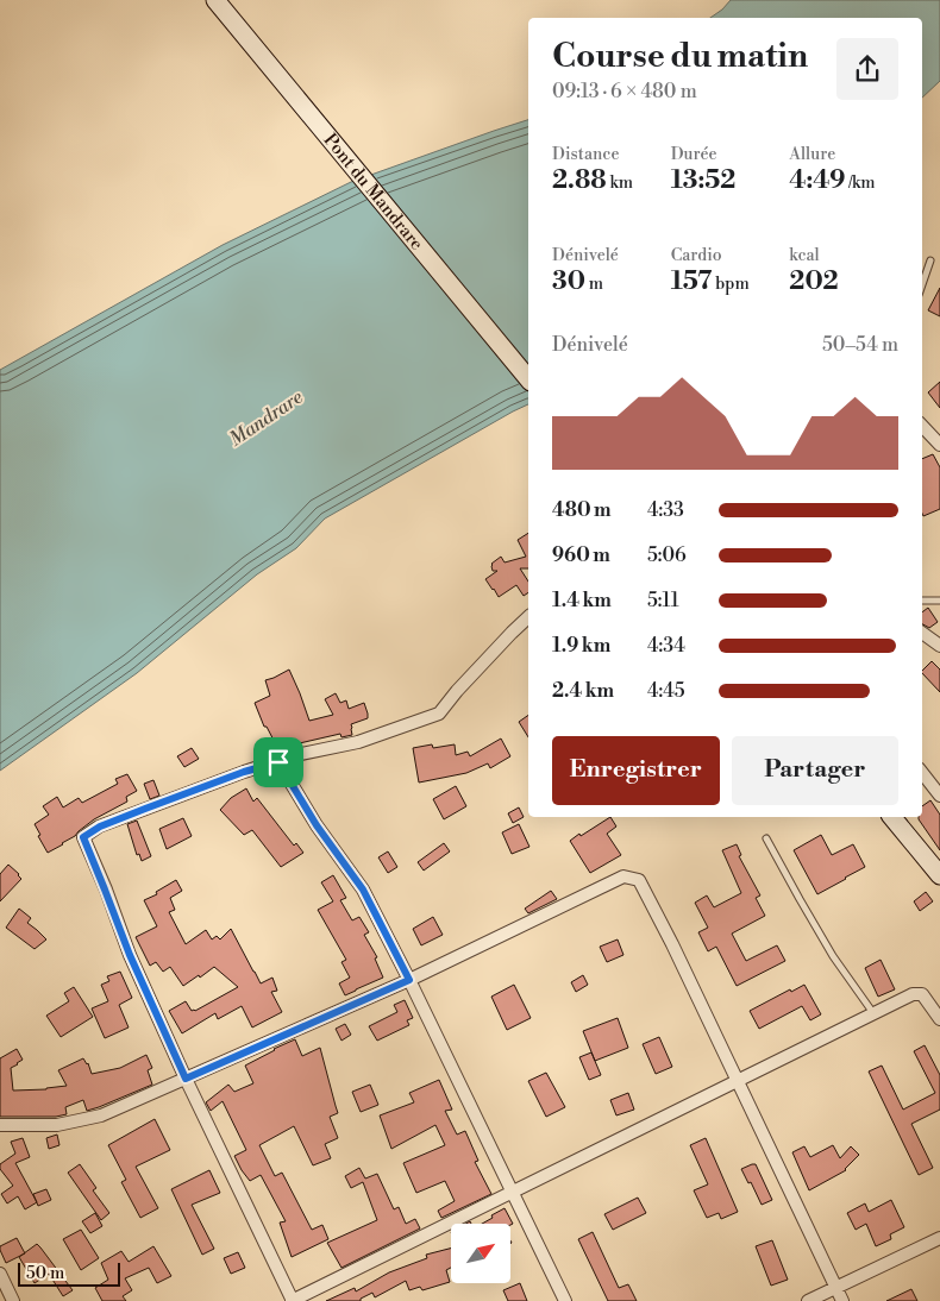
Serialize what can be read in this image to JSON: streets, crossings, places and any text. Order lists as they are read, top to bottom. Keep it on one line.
{"streets":{"main road":["Pont du Mandrare"]},"water":["Mandrare"],"scale_bar":"50 m","north":"top right","page":{"heading":["Course du matin","09:13 · 6 × 480 m"],"stats":[["Distance","2.88 km"],["Durée","13:52"],["Allure","4:49 /km"],["Dénivelé","30 m"],["Cardio","157 bpm"],["kcal","202"]],"chart":["Dénivelé","50–54 m"],"list":[{"name":"480 m","note":"4:33"},{"name":"960 m","note":"5:06"},{"name":"1.4 km","note":"5:11"},{"name":"1.9 km","note":"4:34"},{"name":"2.4 km","note":"4:45"}],"buttons":["Enregistrer","Partager"],"scale":"50 m"}}
